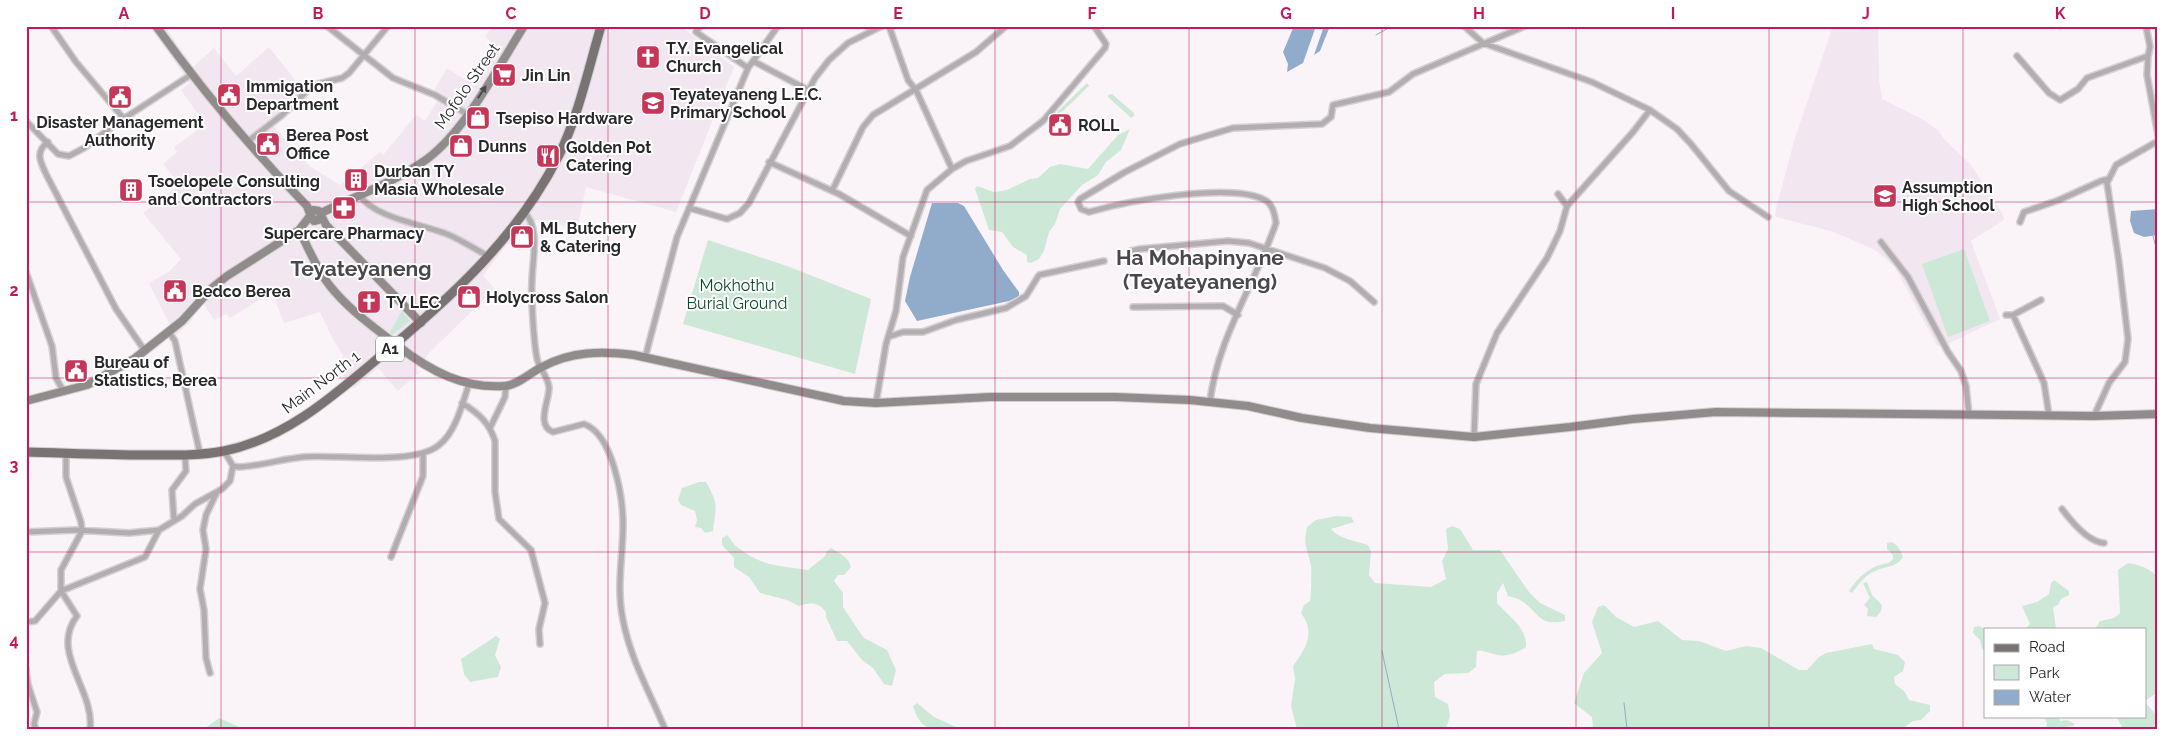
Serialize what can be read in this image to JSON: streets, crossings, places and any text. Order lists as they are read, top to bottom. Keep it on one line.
{"streets":{"main road":["Mofolo Street","A1","Main North 1"]},"districts":["Ha Mohapinyane (Teyateyaneng)","Teyateyaneng"],"parks":["Mokhothu Burial Ground"],"places":{"church":["T.Y. Evangelical Church","TY LEC"],"supermarket":["Jin Lin"],"public building":["Immigation Department","Disaster Management Authority","ROLL","Berea Post Office","Bedco Berea","Bureau of Statistics, Berea"],"school or university":["Teyateyaneng L.E.C. Primary School","Assumption High School"],"shop":["Tsepiso Hardware","Dunns","ML Butchery & Catering","Holycross Salon"],"restaurant":["Golden Pot Catering"],"building":["Durban TY Masia Wholesale","Tsoelopele Consulting and Contractors"],"pharmacy":["Supercare Pharmacy"]},"legend":["Road","Park","Water"],"grid":{"columns":["A","B","C","D","E","F","G","H","I","J","K"],"rows":["1","2","3","4"]}}
